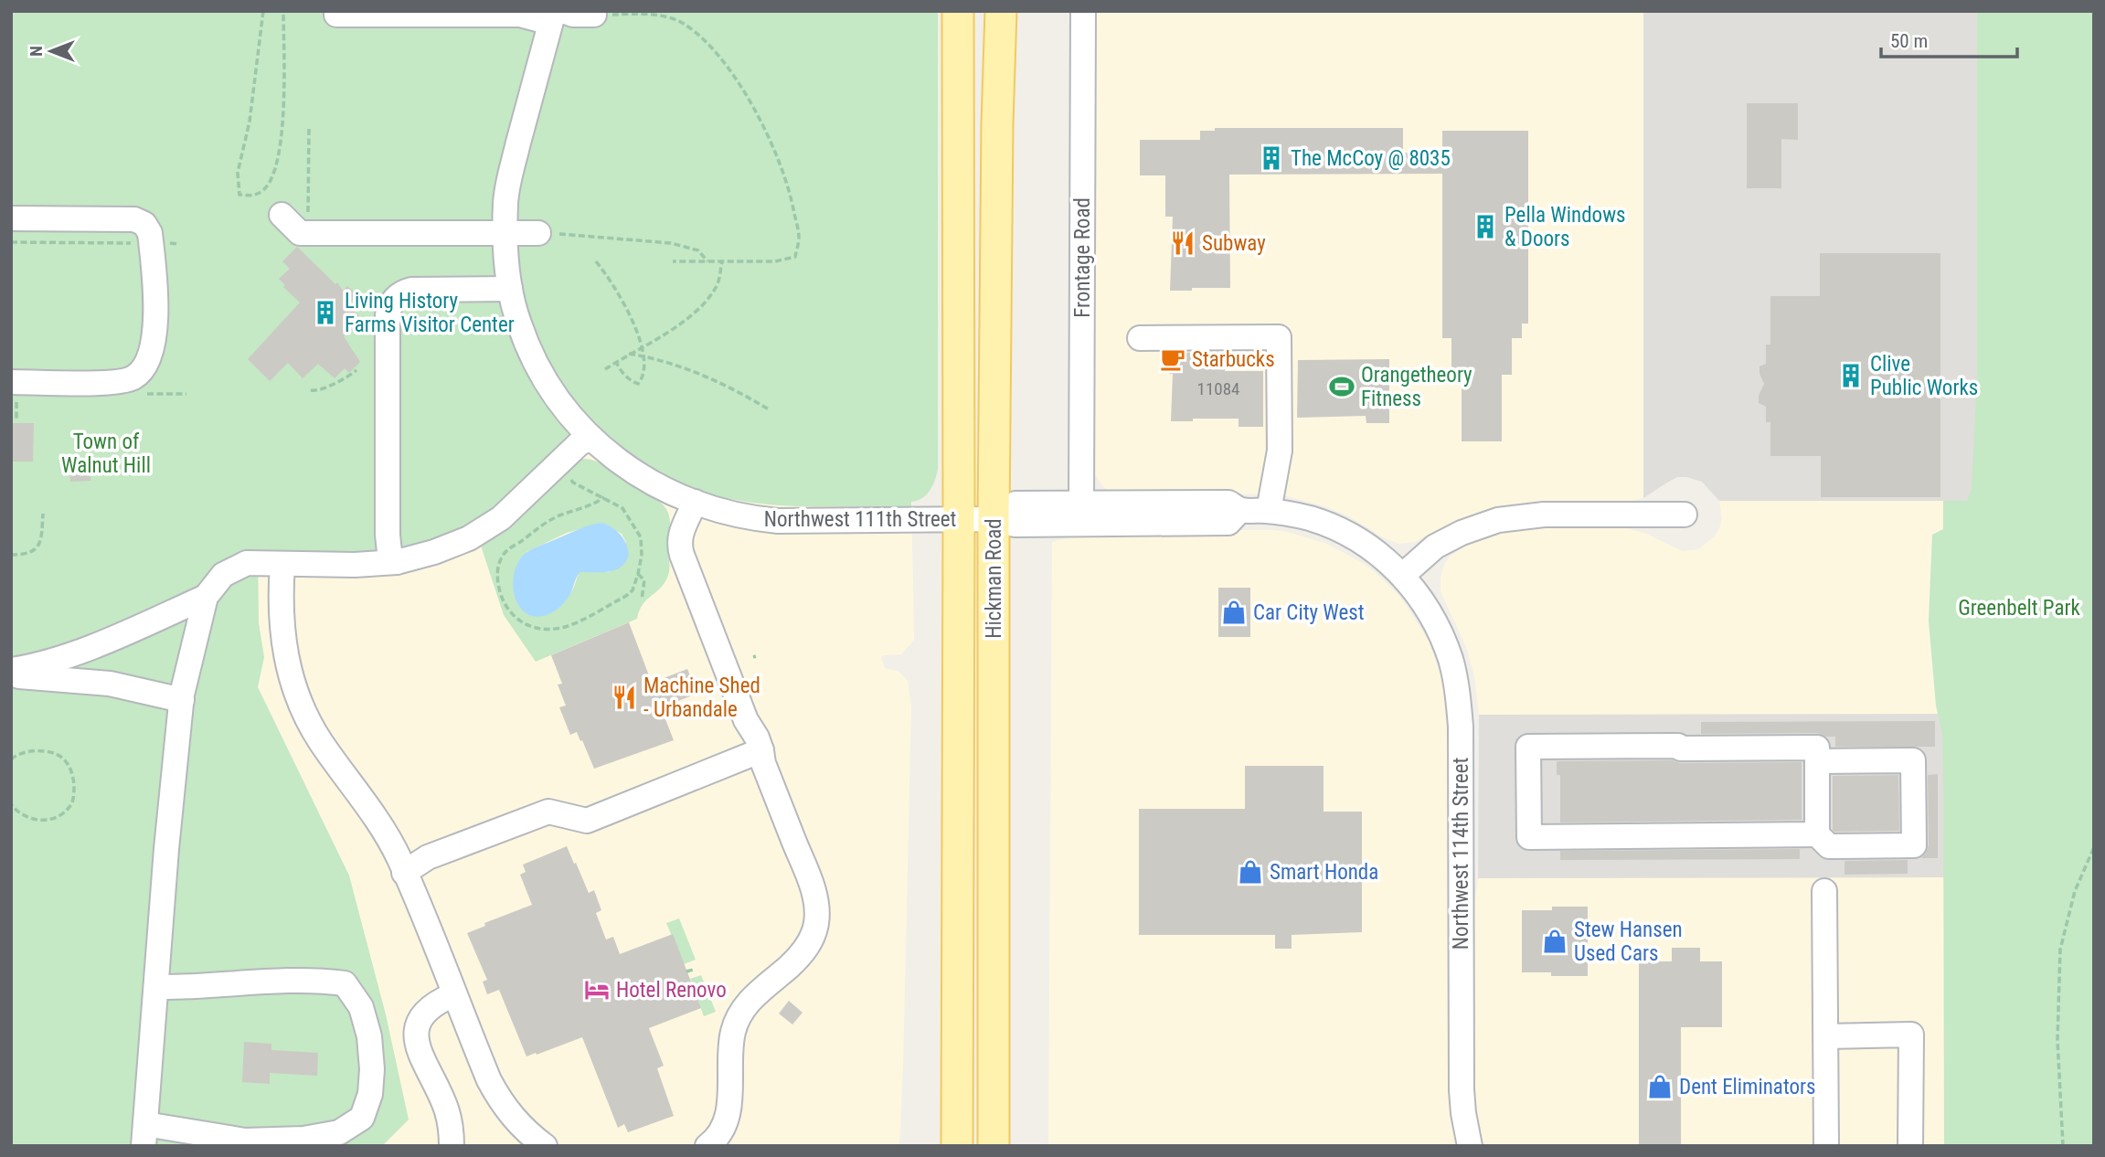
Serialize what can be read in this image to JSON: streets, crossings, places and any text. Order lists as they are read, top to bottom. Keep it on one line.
{"streets":{"main road":["Hickman Road"],"street":["Frontage Road","Northwest 111th Street","Northwest 114th Street"]},"crossings":[["Frontage Road","Northwest 111th Street"],["Northwest 111th Street","Hickman Road"],["Northwest 111th Street","Northwest 114th Street"]],"parks":["Town of Walnut Hill","Greenbelt Park"],"places":{"building":["The McCoy @ 8035","Pella Windows & Doors","Living History Farms Visitor Center","Clive Public Works"],"restaurant":["Subway","Machine Shed - Urbandale"],"cafe":["Starbucks"],"sports":["Orangetheory Fitness"],"shop":["Car City West","Smart Honda","Stew Hansen Used Cars","Dent Eliminators"],"hotel":["Hotel Renovo"]},"house_numbers":["11084"],"scale_bar":"50 m","north":"left"}
